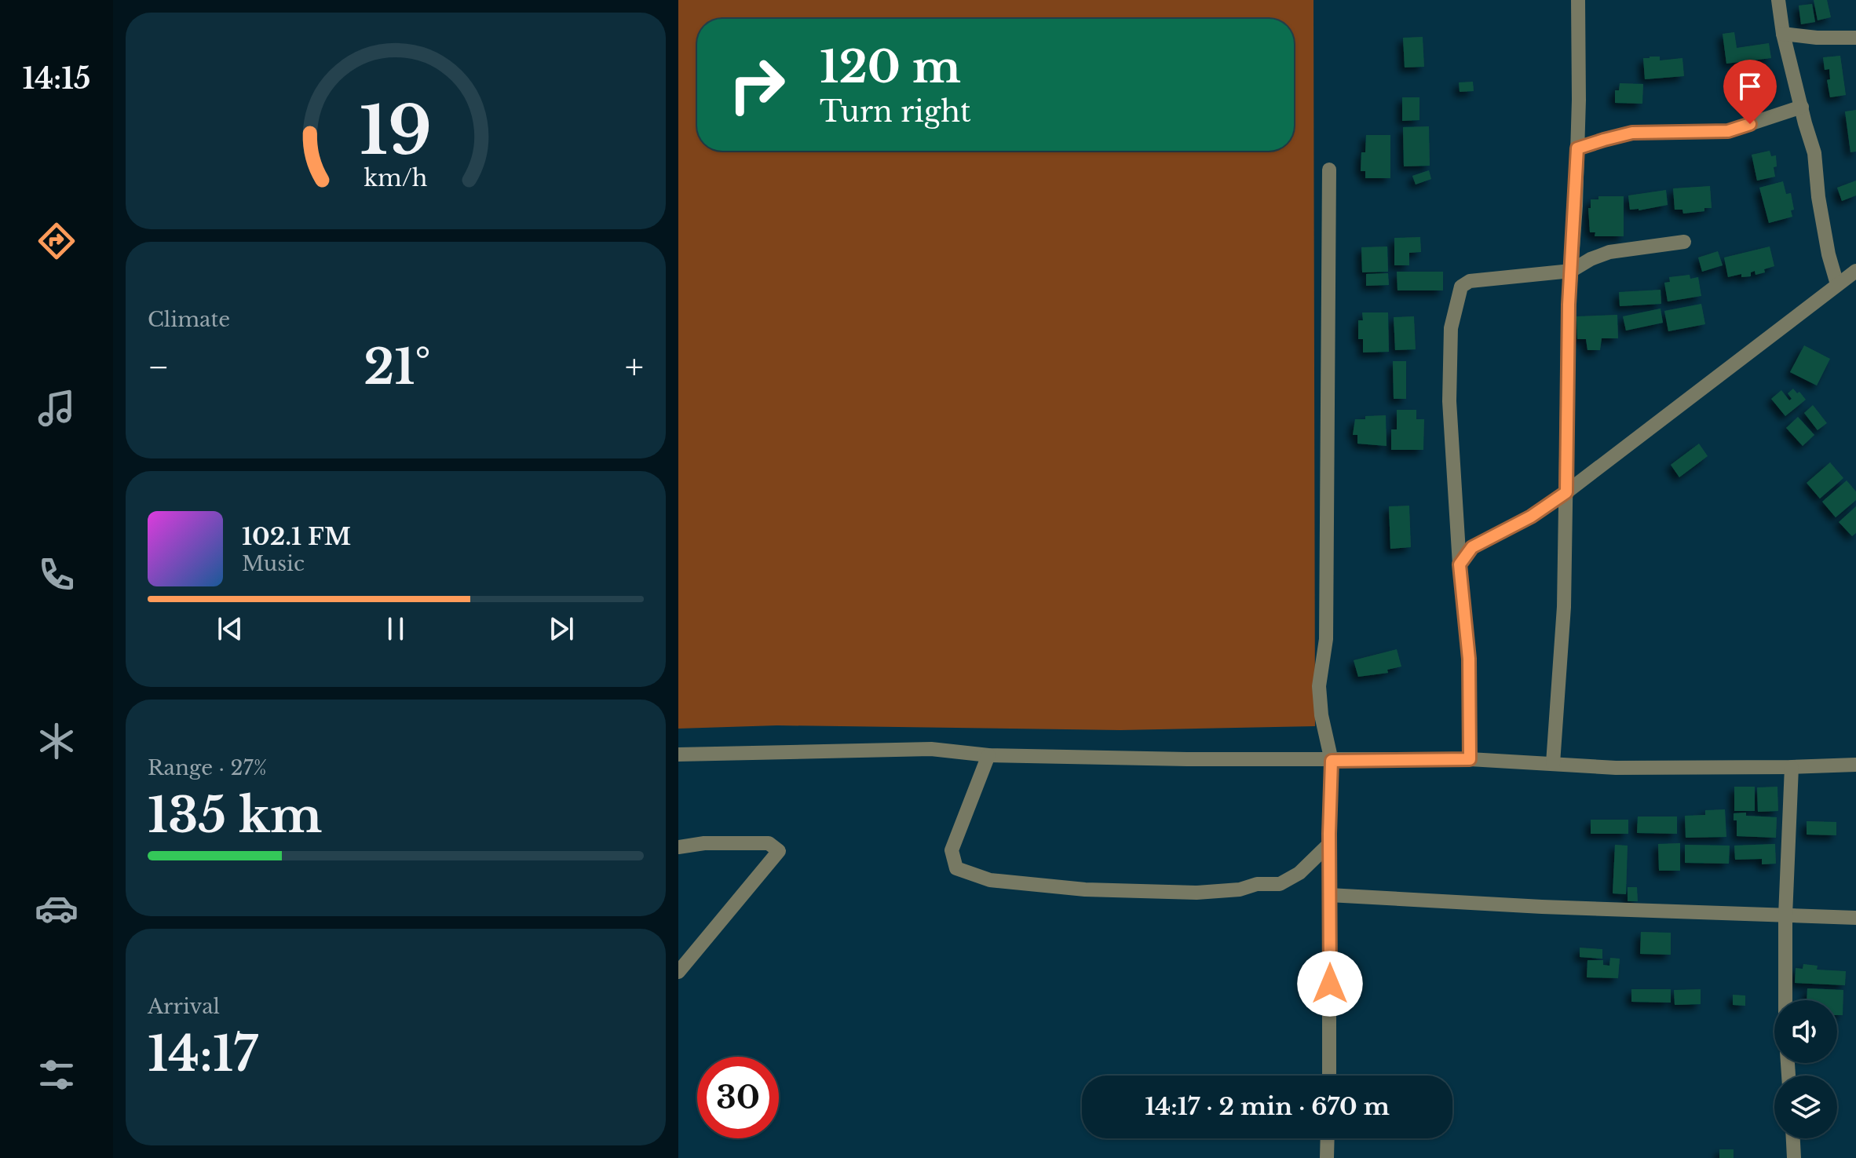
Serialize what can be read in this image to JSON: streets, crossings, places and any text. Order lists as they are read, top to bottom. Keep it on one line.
{"page":{"tabs":"14:15","turn":["120 m","Turn right"],"tile":["Climate",["Range · 27%","135 km"],["Arrival","14:17"]],"heat":["−","21°","+"],"song":["102.1 FM","Music"],"limit":"30","trip":"14:17 · 2 min · 670 m","gauge":["19","km/h"]}}
